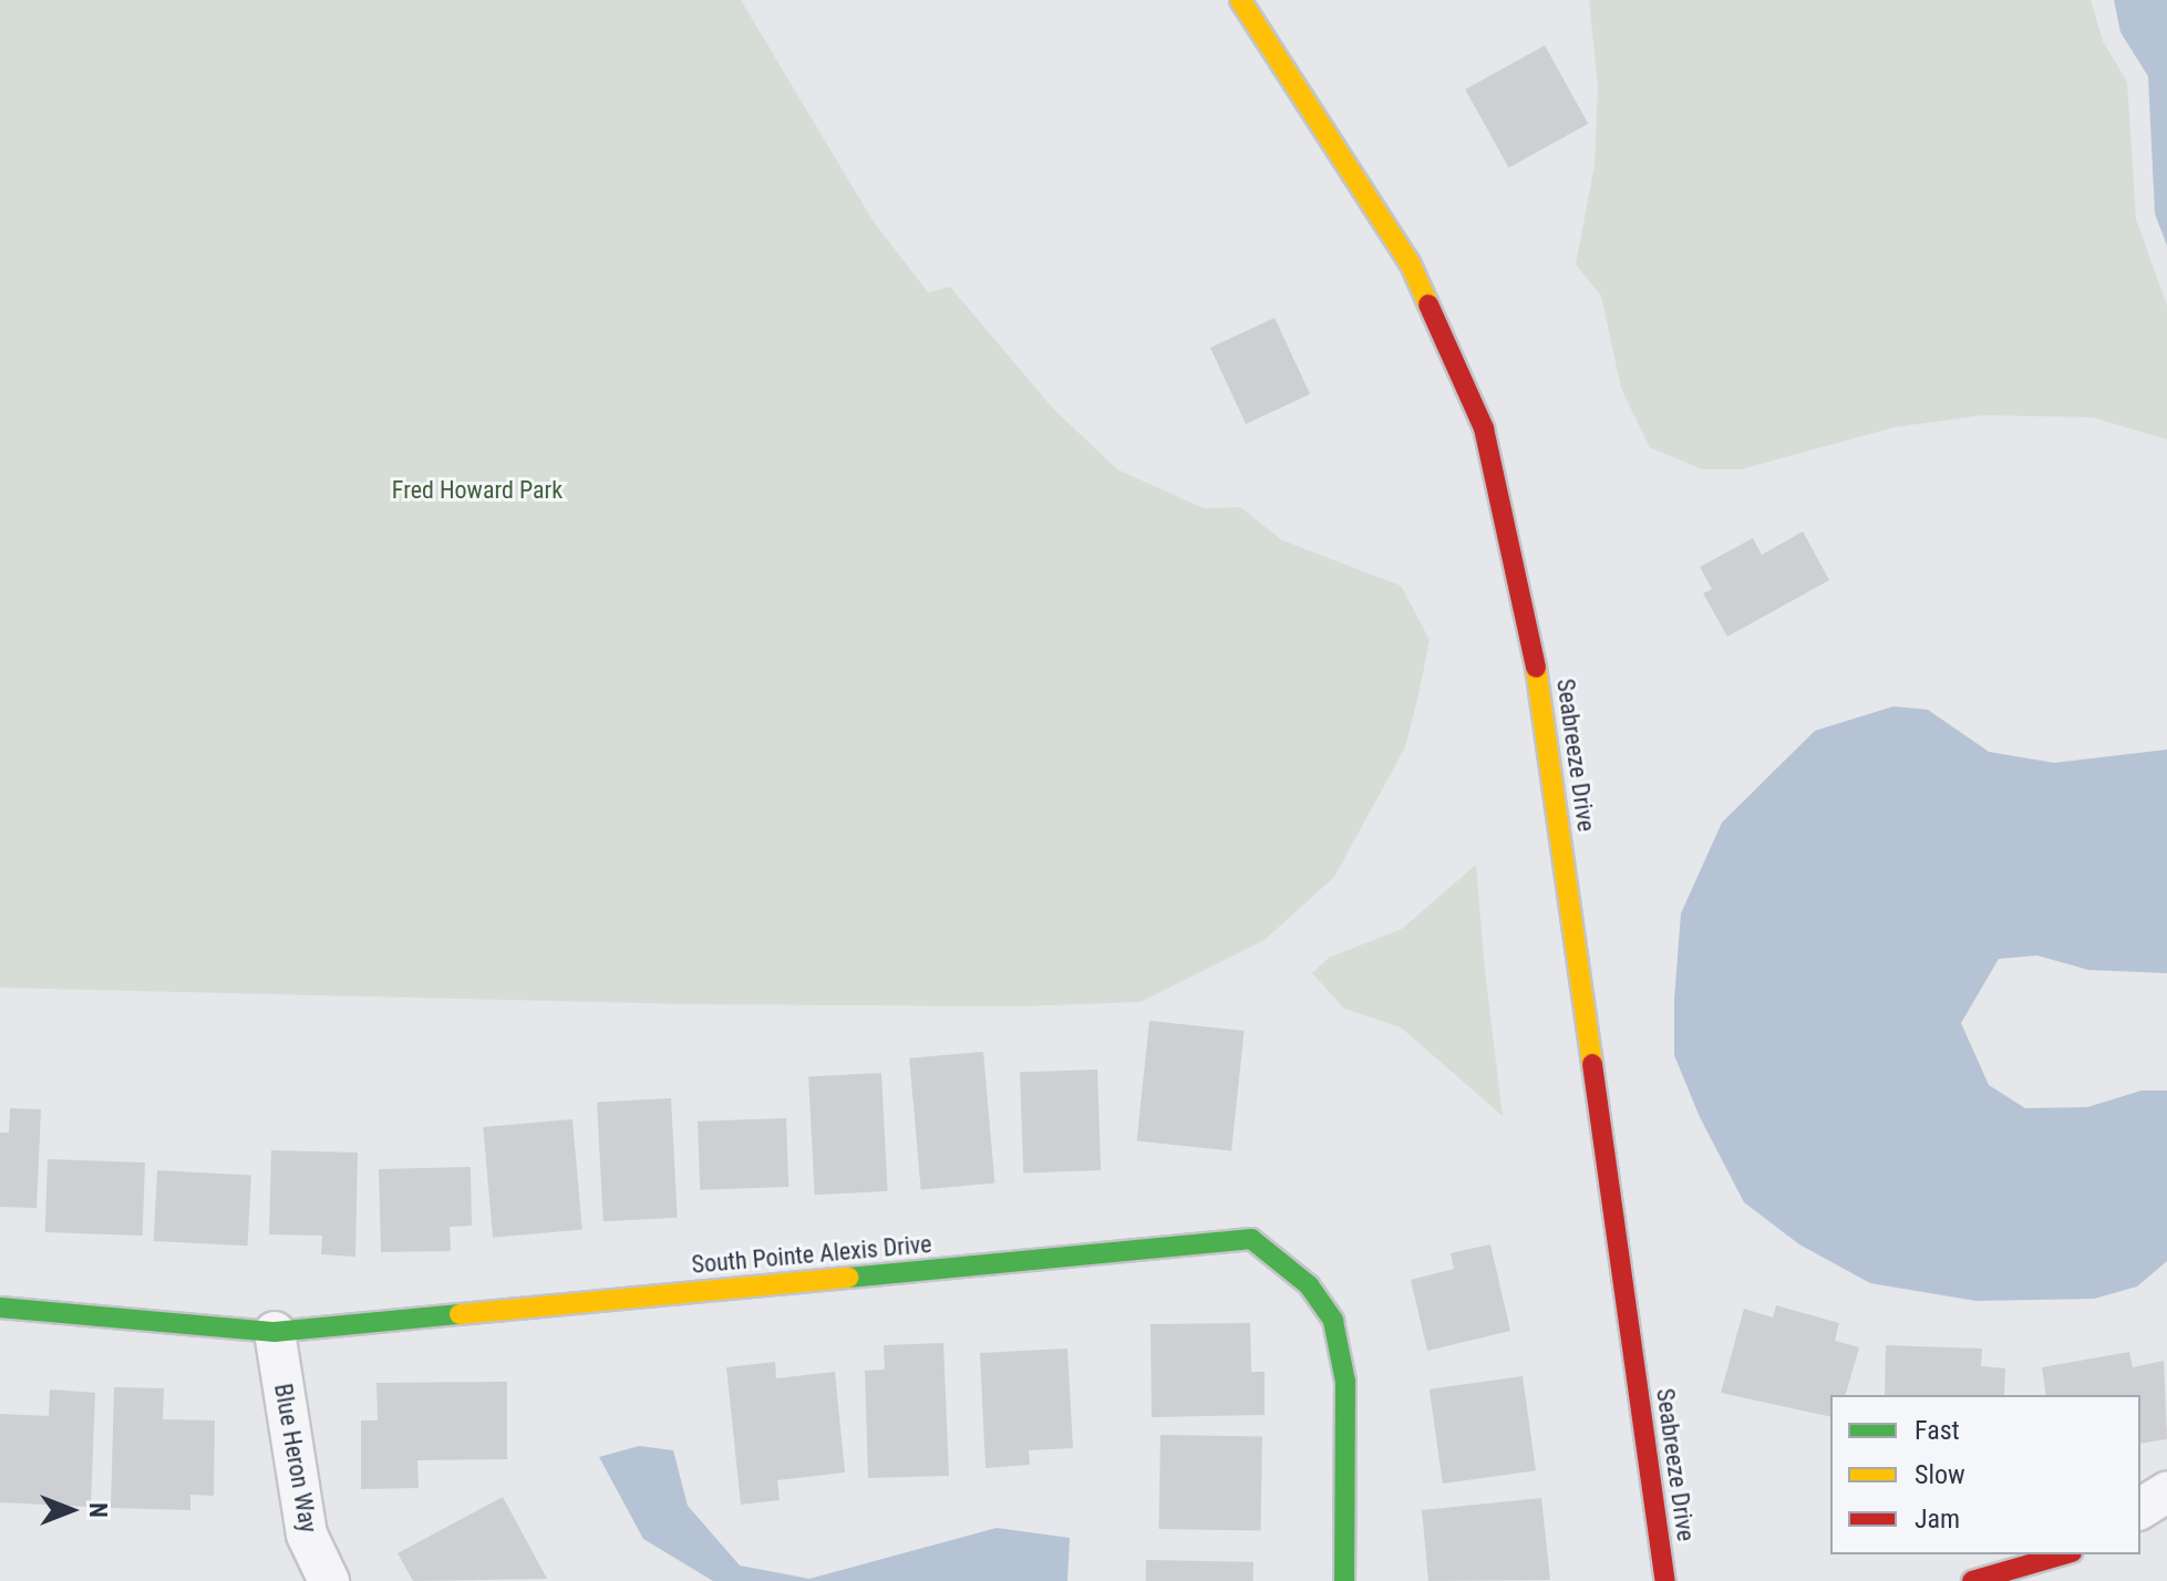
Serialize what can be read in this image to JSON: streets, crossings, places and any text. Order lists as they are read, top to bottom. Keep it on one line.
{"streets":{"street":["Seabreeze Drive","South Pointe Alexis Drive","Blue Heron Way"]},"crossings":[["South Pointe Alexis Drive","Blue Heron Way"]],"parks":["Fred Howard Park"],"legend":["Fast","Slow","Jam"],"north":"right"}
